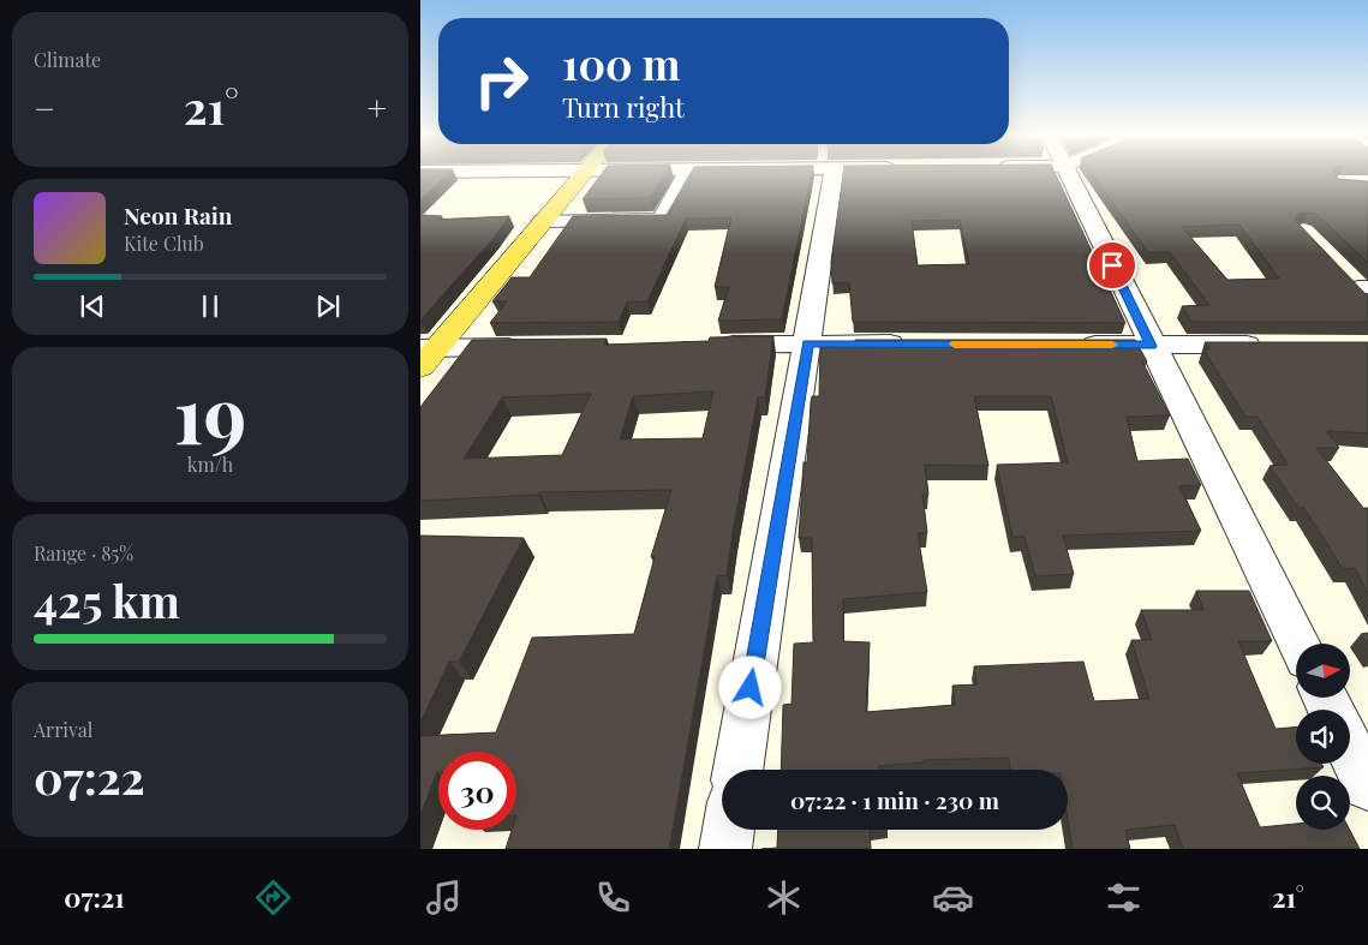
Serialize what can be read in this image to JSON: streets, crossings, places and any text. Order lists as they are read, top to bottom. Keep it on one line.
{"north":"right","page":{"tile":["Climate",["19","km/h"],["Range · 85%","425 km"],["Arrival","07:22"]],"turn":["100 m","Turn right"],"heat":["−","21°","+"],"song":["Neon Rain","Kite Club"],"limit":"30","trip":"07:22 · 1 min · 230 m","tabs":["07:21","21°"]}}
